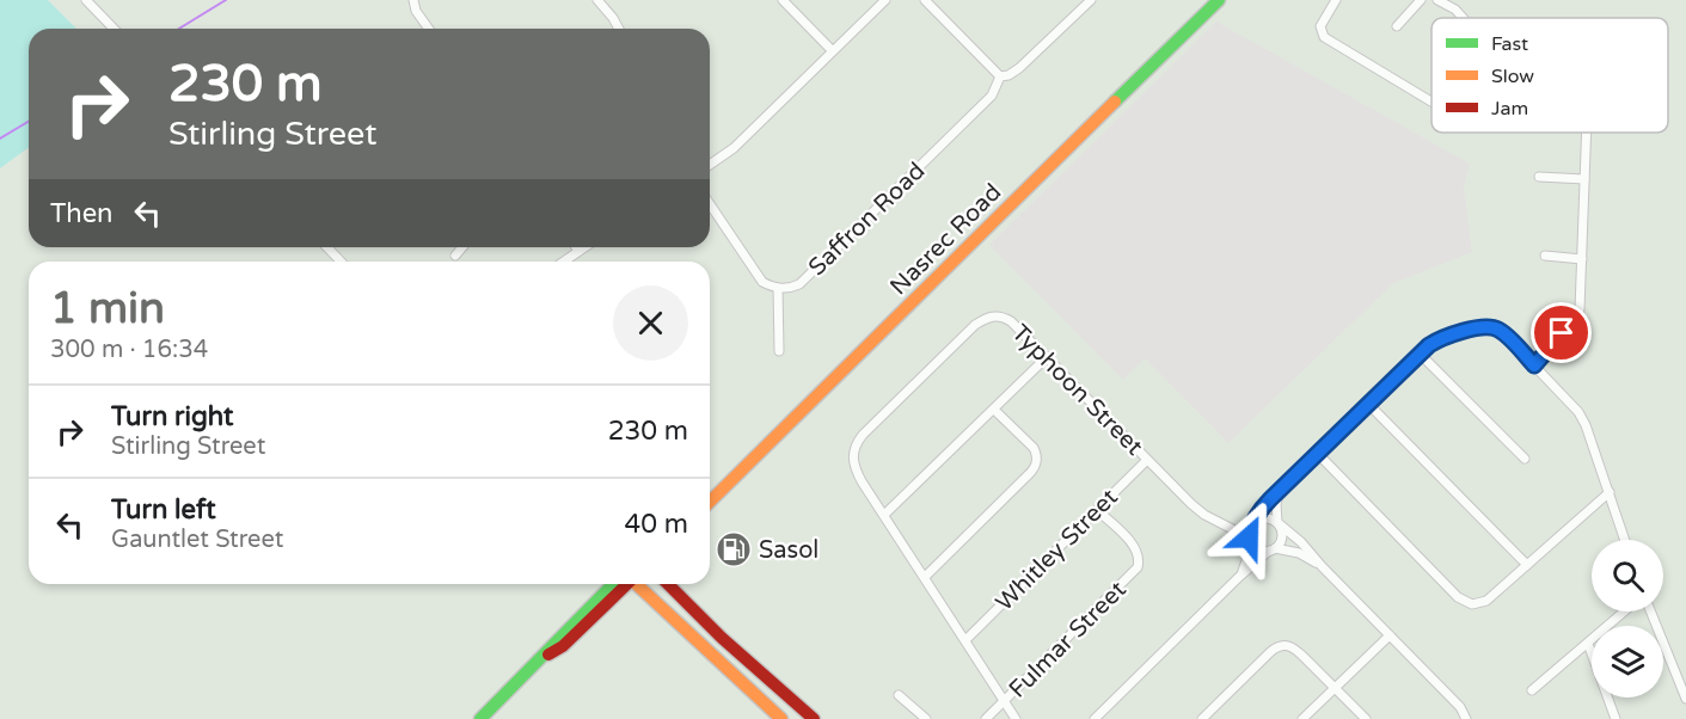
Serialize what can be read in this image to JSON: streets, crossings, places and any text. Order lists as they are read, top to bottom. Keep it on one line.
{"streets":{"main road":["Nasrec Road"],"street":["Saffron Road","Typhoon Street","Whitley Street","Fulmar Street"]},"crossings":[["Typhoon Street","Whitley Street"],["Typhoon Street","Fulmar Street"],["Whitley Street","Fulmar Street"]],"places":{"fuel station":["Sasol"]},"legend":["Fast","Slow","Jam"],"page":{"turn":["230 m","Stirling Street"],"then":"Then","heading":["1 min","300 m · 16:34"],"list":[{"name":"Turn right","note":"Stirling Street","value":"230 m"},{"name":"Turn left","note":"Gauntlet Street","value":"40 m"}]}}
